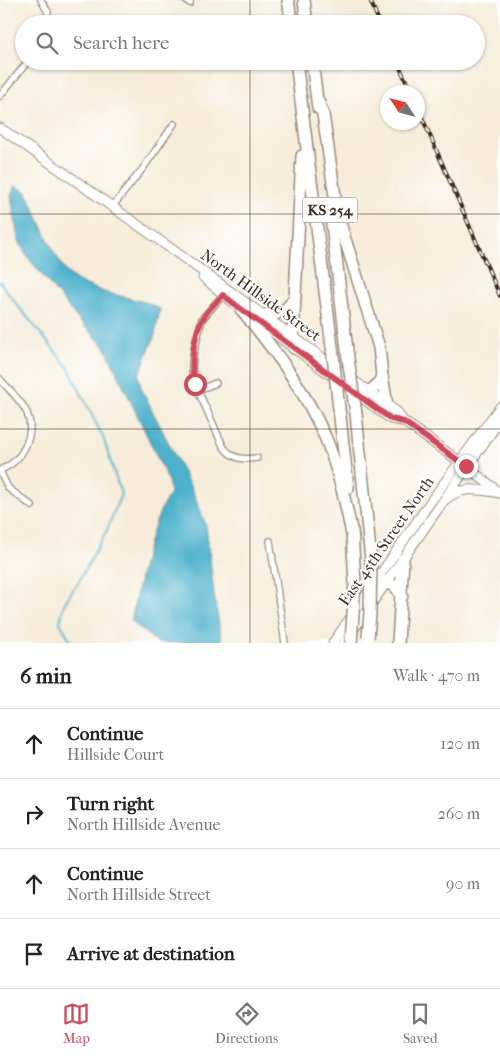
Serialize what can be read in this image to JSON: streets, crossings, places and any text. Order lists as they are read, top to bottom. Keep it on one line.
{"streets":{"highway":["KS 254"],"main road":["North Hillside Street","East 45th Street North"]},"crossings":[["North Hillside Street","East 45th Street North"]],"north":"top left","page":{"search":"Search here","heading":["6 min","Walk · 470 m"],"list":[["Continue","Hillside Court","120 m"],["Turn right","North Hillside Avenue","260 m"],["Continue","North Hillside Street","90 m"],"Arrive at destination"],"nav":["Map","Directions","Saved"]}}
